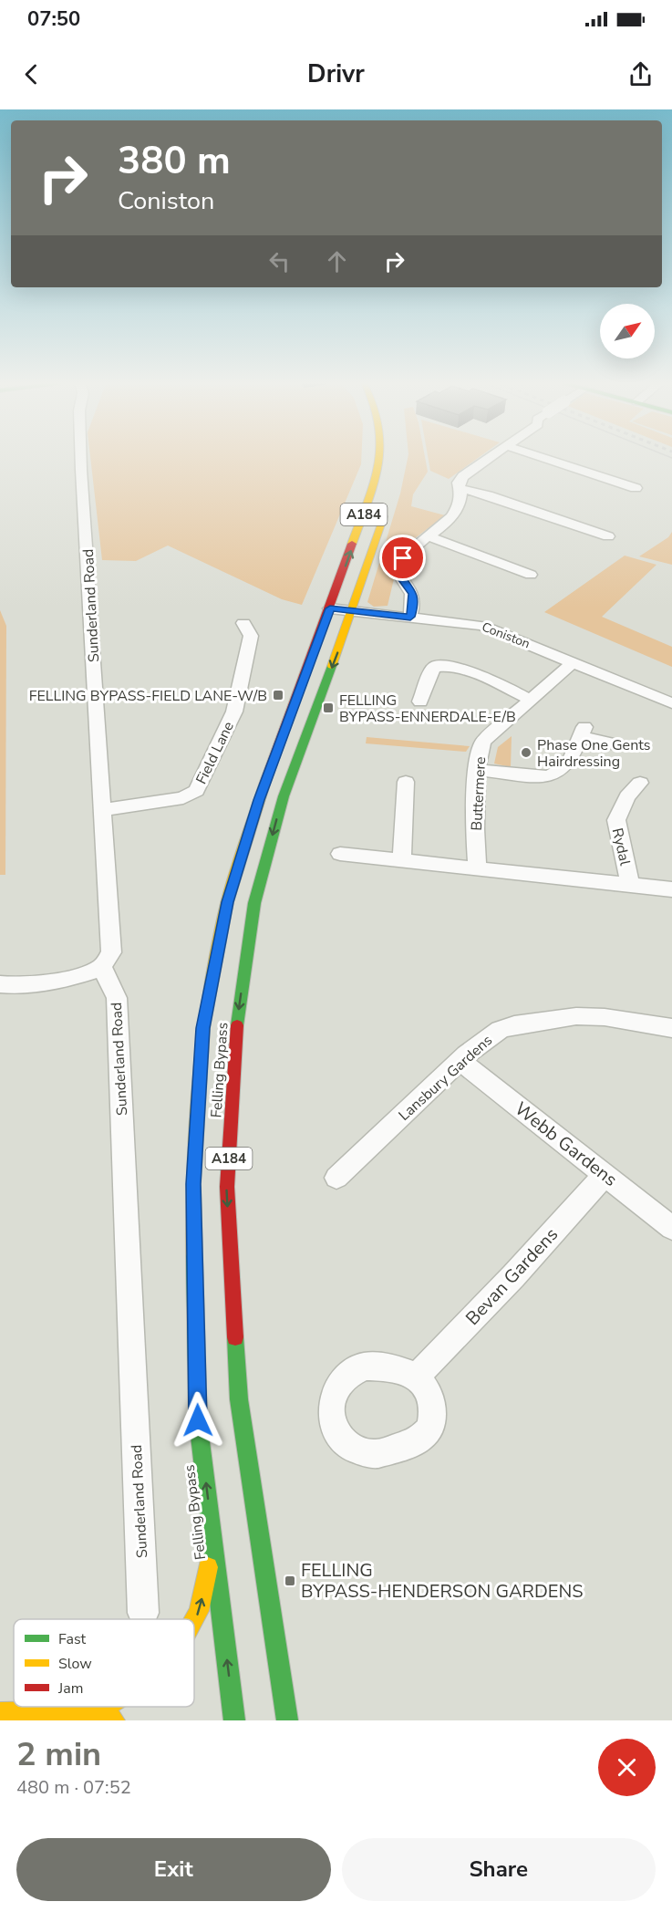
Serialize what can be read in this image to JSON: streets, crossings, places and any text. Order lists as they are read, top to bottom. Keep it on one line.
{"streets":{"main road":["A184","Felling Bypass"],"street":["Sunderland Road","Coniston","Field Lane","Buttermere","Rydal","Lansbury Gardens","Webb Gardens","Bevan Gardens"]},"crossings":[["Sunderland Road","Field Lane"],["Coniston","Buttermere"],["Coniston","Felling Bypass"],["Lansbury Gardens","Webb Gardens"],["Webb Gardens","Bevan Gardens"]],"places":{"transit":["FELLING BYPASS-FIELD LANE-W/B","FELLING BYPASS-ENNERDALE-E/B","FELLING BYPASS-HENDERSON GARDENS"],"other":["Phase One Gents Hairdressing"]},"legend":["Fast","Slow","Jam"],"north":"top right","page":{"status":"07:50","header":"Drivr","turn":["380 m","Coniston"],"heading":["2 min","480 m · 07:52"],"buttons":["Exit","Share"]}}
